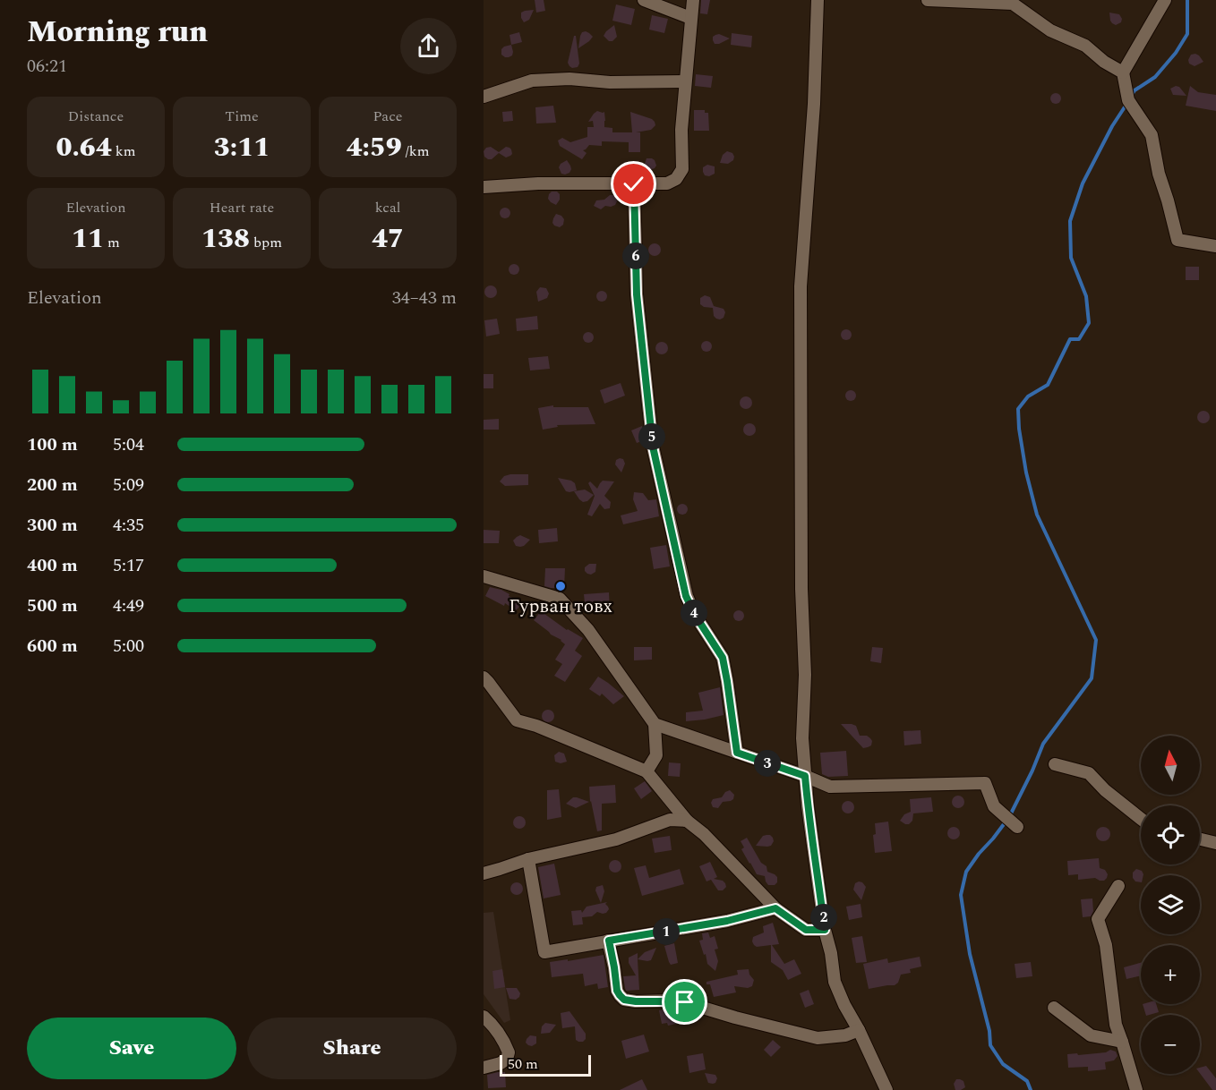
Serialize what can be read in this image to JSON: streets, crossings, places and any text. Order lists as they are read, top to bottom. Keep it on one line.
{"places":["Гурван товх"],"scale_bar":"50 m","north":"top","page":{"heading":["Morning run","06:21"],"stats":[["Distance","0.64 km"],["Time","3:11"],["Pace","4:59 /km"],["Elevation","11 m"],["Heart rate","138 bpm"],["kcal","47"]],"pins":["6","5","4","3","2","1"],"chart":["Elevation","34–43 m"],"list":[{"name":"100 m","note":"5:04"},{"name":"200 m","note":"5:09"},{"name":"300 m","note":"4:35"},{"name":"400 m","note":"5:17"},{"name":"500 m","note":"4:49"},{"name":"600 m","note":"5:00"}],"map_buttons":["+","−"],"buttons":["Save","Share"],"scale":"50 m"}}
